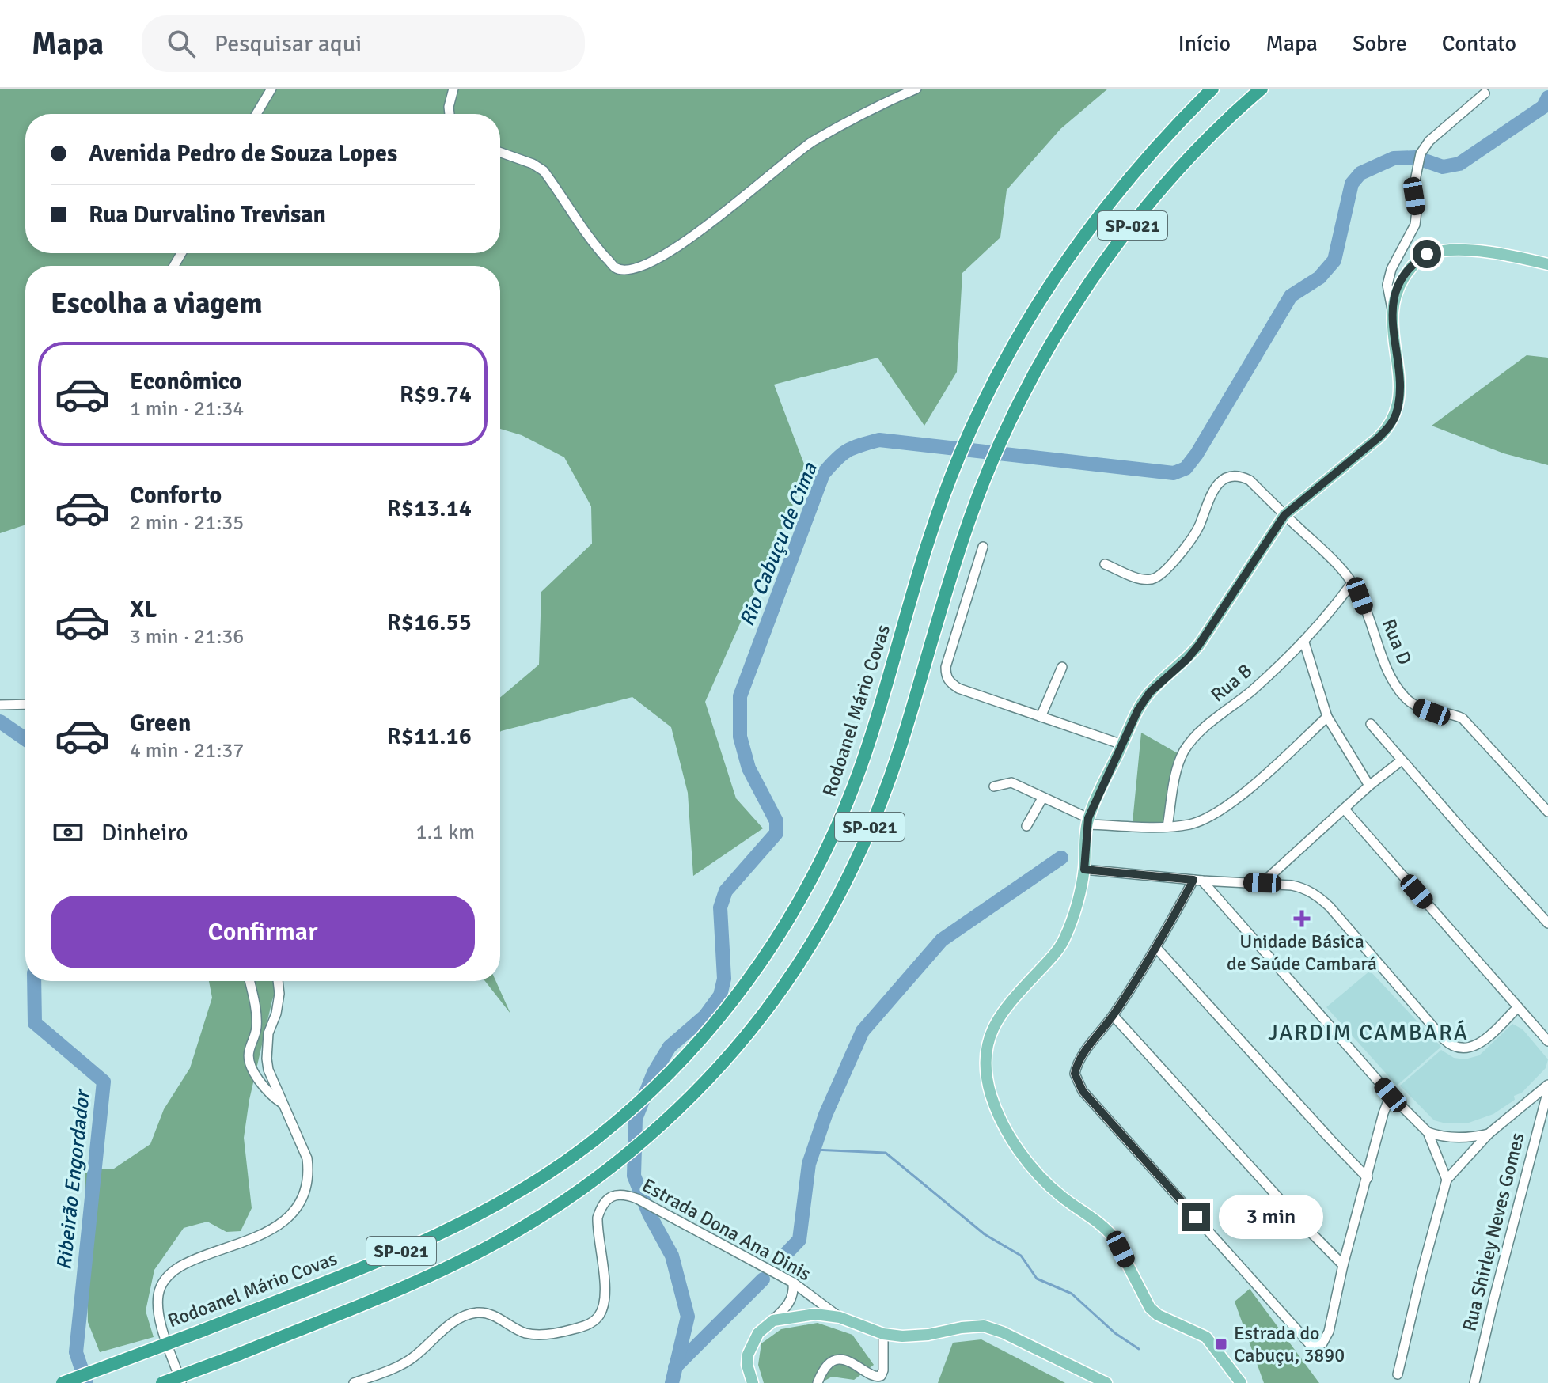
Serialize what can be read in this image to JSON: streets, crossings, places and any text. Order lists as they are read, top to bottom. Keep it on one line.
{"streets":{"highway":["SP-021","Rodoanel Mário Covas"],"street":["Rua D","Rua B","Estrada Dona Ana Dinis","Rua Shirley Neves Gomes"]},"crossings":[["Rua D","Rua B"]],"districts":["JARDIM CAMBARÁ"],"water":["Rio Cabuçu de Cima","Ribeirão Engordador"],"places":{"health":["Unidade Básica de Saúde Cambará"],"transit":["Estrada do Cabuçu, 3890"]},"page":{"header":"Mapa","search":"Pesquisar aqui","nav":["Início","Mapa","Sobre","Contato"],"banner":["Avenida Pedro de Souza Lopes","Rua Durvalino Trevisan"],"heading":"Escolha a viagem","list":[{"name":"Econômico","note":"1 min · 21:34","value":"R$9.74"},{"name":"Conforto","note":"2 min · 21:35","value":"R$13.14"},{"name":"XL","note":"3 min · 21:36","value":"R$16.55"},{"name":"Green","note":"4 min · 21:37","value":"R$11.16"}],"pay":["Dinheiro","1.1 km"],"buttons":"Confirmar","bubble":"3 min"}}
